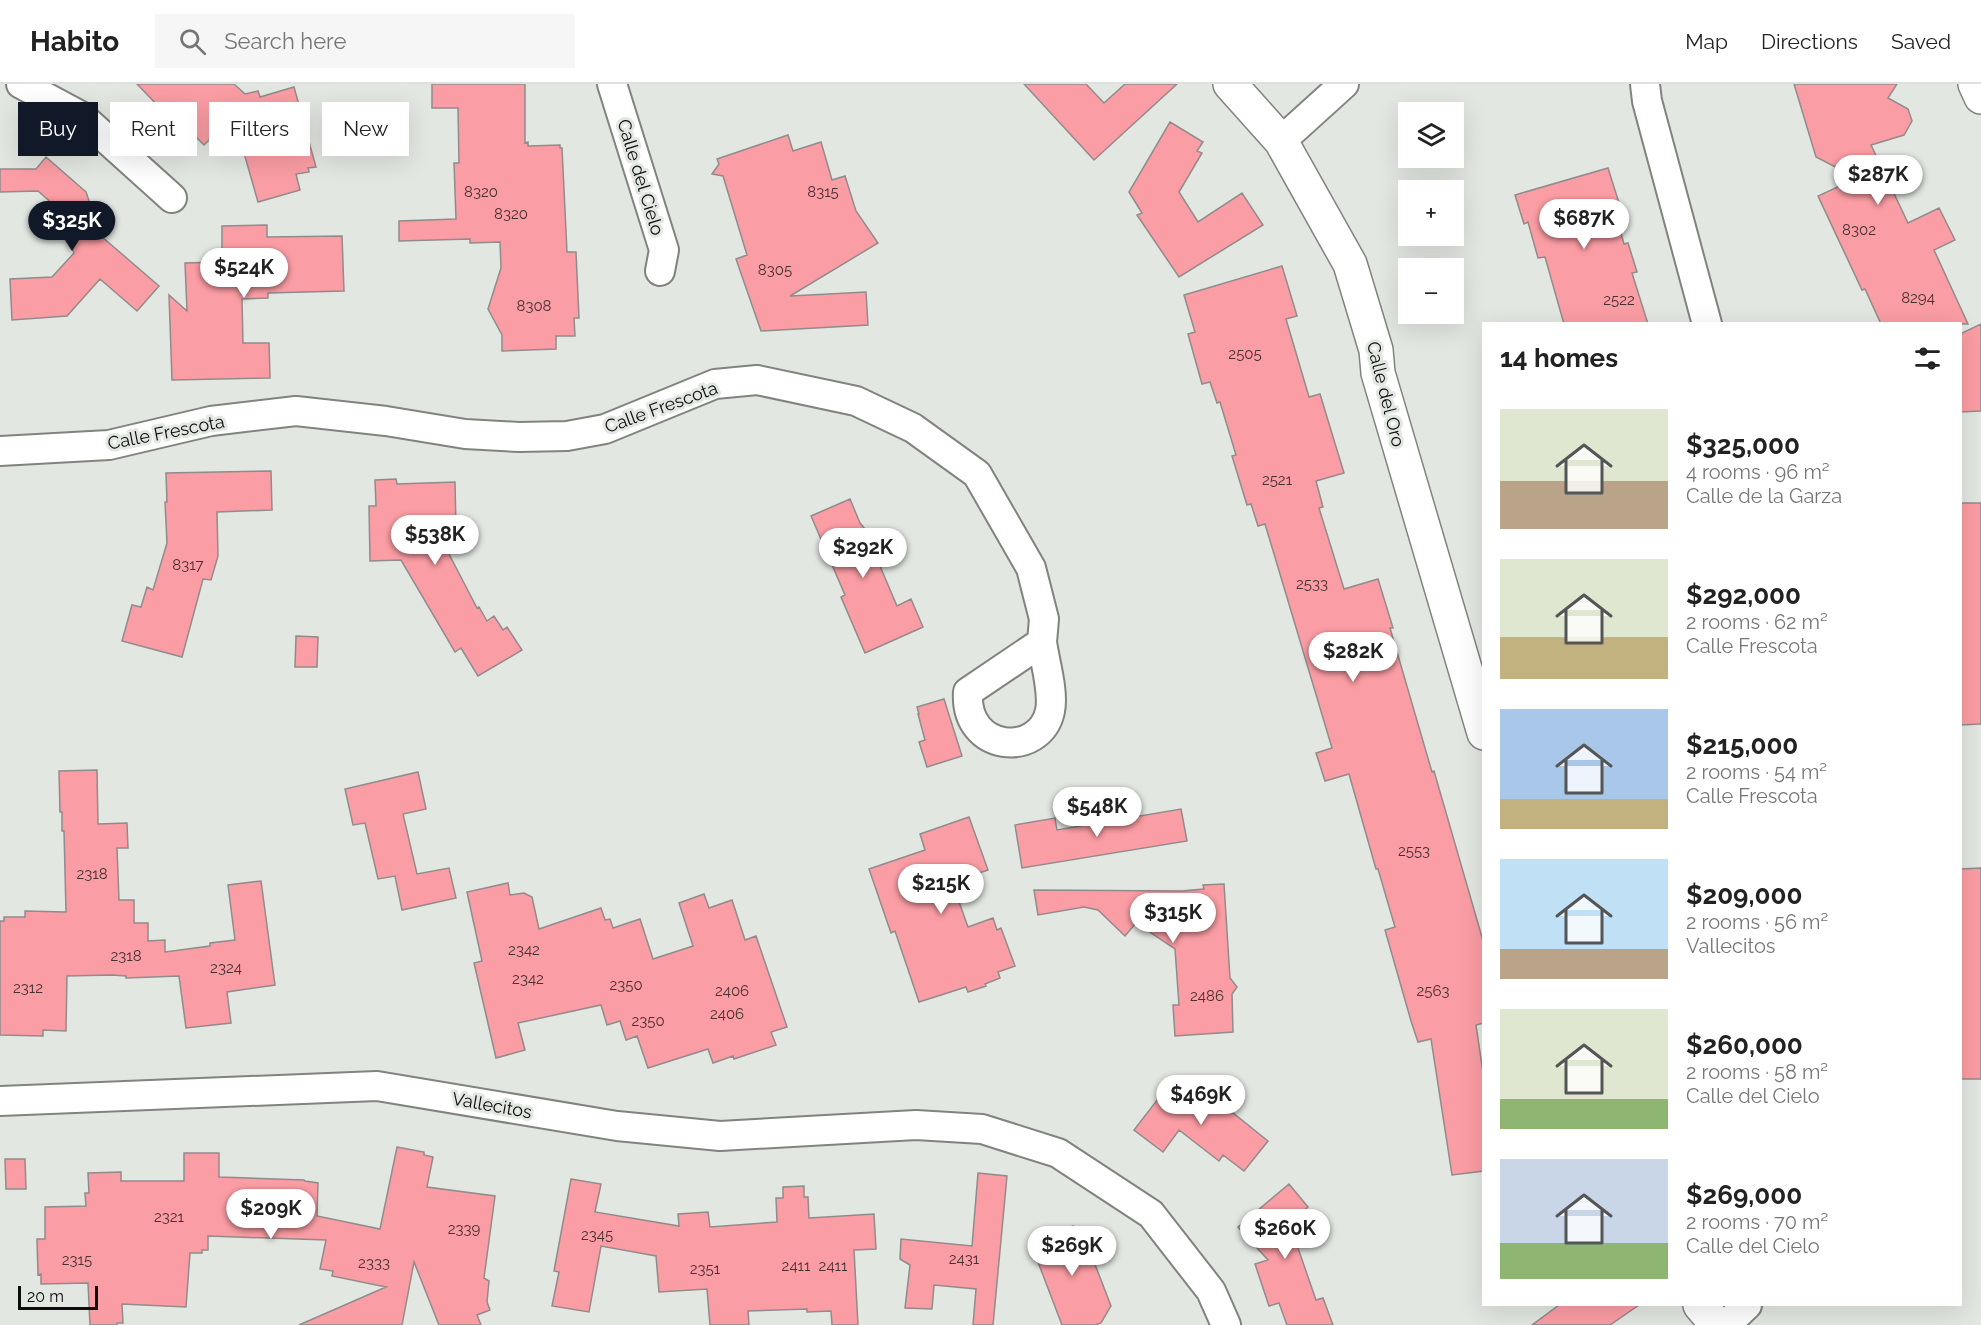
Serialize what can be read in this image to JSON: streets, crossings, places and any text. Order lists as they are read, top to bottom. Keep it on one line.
{"streets":{"street":["Calle del Cielo","Calle del Oro","Calle Frescota","Vallecitos"]},"house_numbers":["8320","8315","8320","8302","8305","8294","2522","8308","2505","2521","8317","2533","2553","2318","2342","2318","2324","2342","2350","2312","2406","2563","2486","2406","2350","2321","2339","2345","2431","2315","2333","2411","2411","2351"],"scale_bar":"20 m","page":{"header":"Habito","search":"Search here","nav":["Map","Directions","Saved"],"map_buttons":["+","−"],"chip":["Buy","Rent","Filters","New"],"price":["$287K","$687K","$325K","$524K","$538K","$292K","$282K","$548K","$215K","$315K","$469K","$209K","$260K","$269K"],"heading":"14 homes","list":[{"name":"$325,000","note":"4 rooms · 96 m² · Calle de la Garza"},{"name":"$292,000","note":"2 rooms · 62 m² · Calle Frescota"},{"name":"$215,000","note":"2 rooms · 54 m² · Calle Frescota"},{"name":"$209,000","note":"2 rooms · 56 m² · Vallecitos"},{"name":"$260,000","note":"2 rooms · 58 m² · Calle del Cielo"},{"name":"$269,000","note":"2 rooms · 70 m² · Calle del Cielo"}],"scale":"20 m"}}
